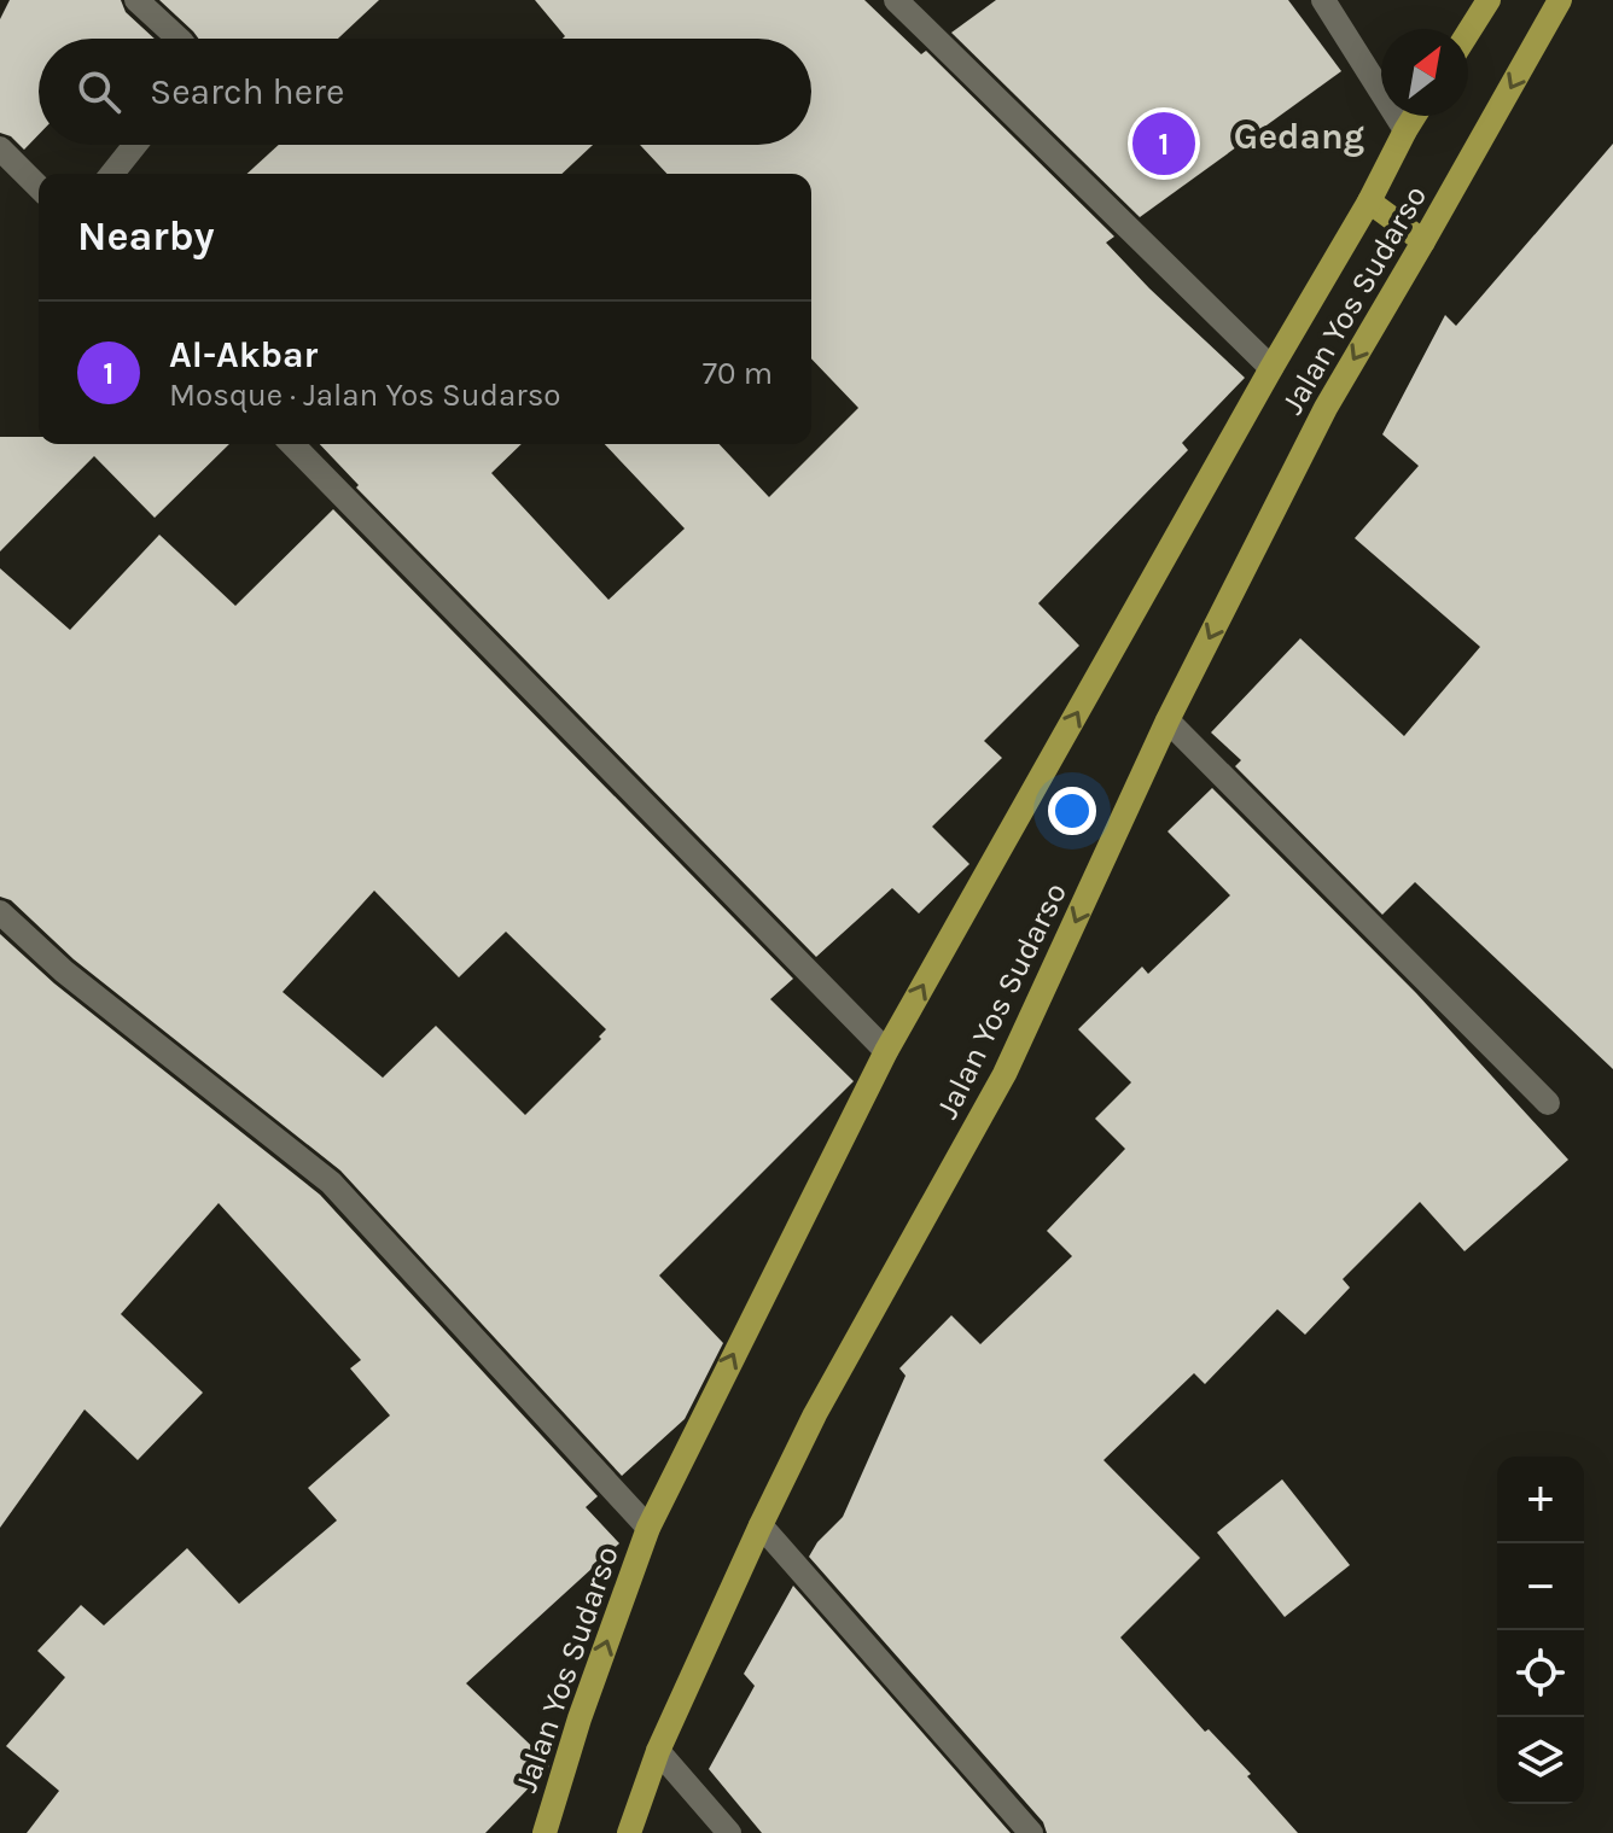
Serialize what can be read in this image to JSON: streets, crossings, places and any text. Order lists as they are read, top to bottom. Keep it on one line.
{"streets":{"main road":["Jalan Yos Sudarso"]},"districts":["Gedang"],"north":"top right","page":{"search":"Search here","pins":"1","heading":"Nearby","list":[{"mark":"1","name":"Al-Akbar","note":"Mosque · Jalan Yos Sudarso","value":"70 m"}],"map_buttons":["+","−"]}}
